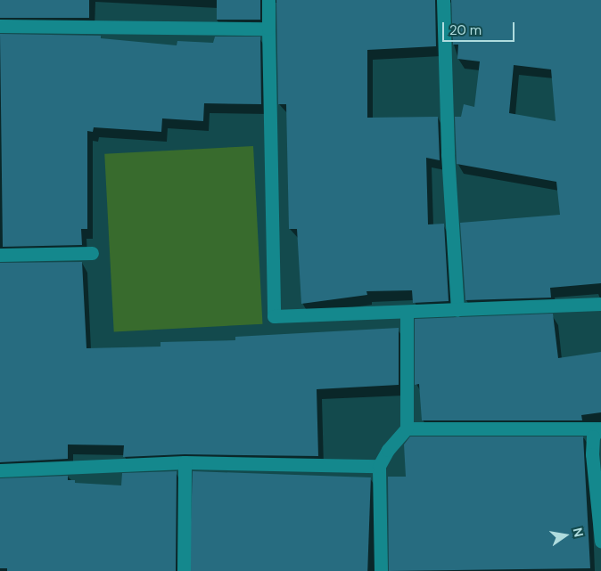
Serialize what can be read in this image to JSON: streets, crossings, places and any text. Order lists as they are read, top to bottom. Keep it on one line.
{"scale_bar":"20 m","north":"right"}
